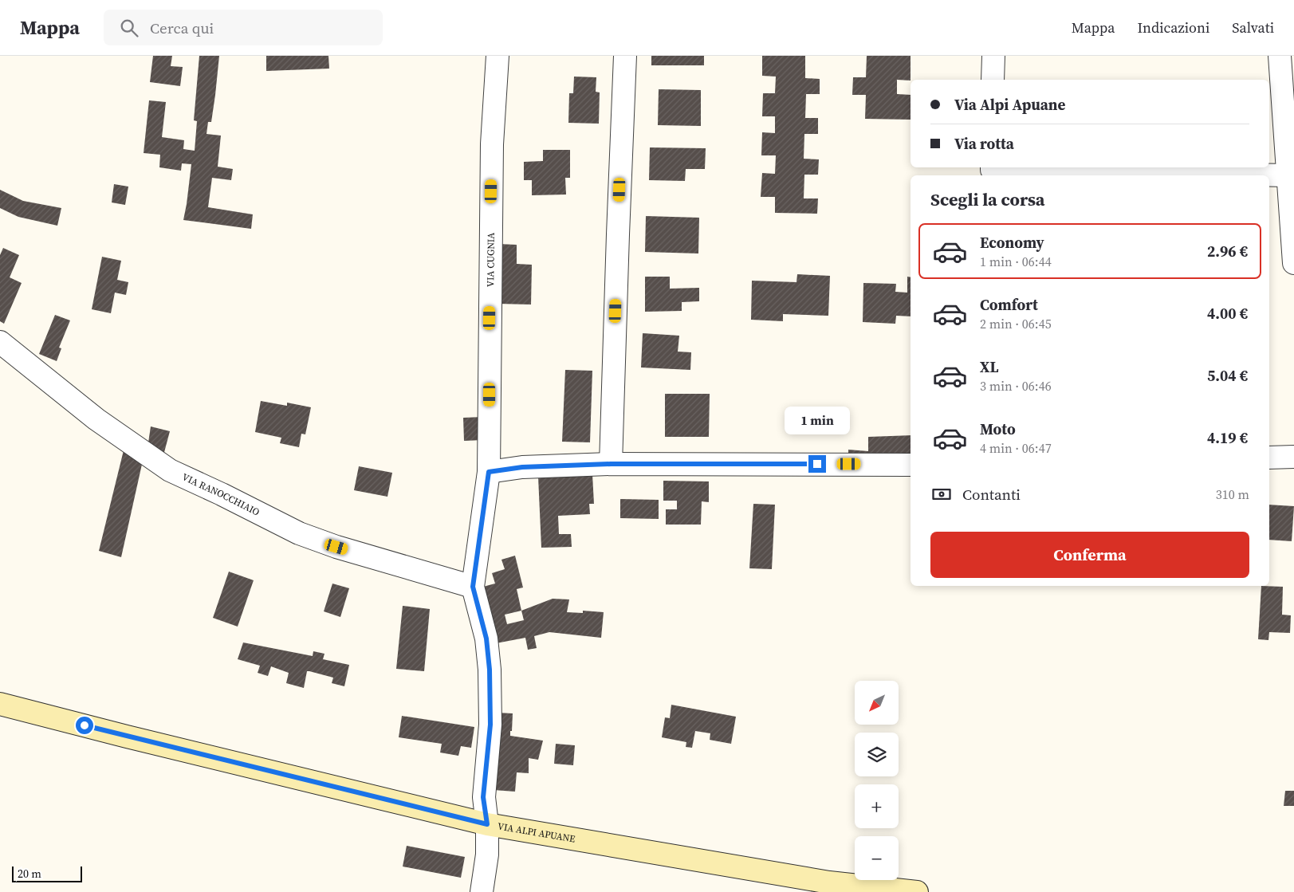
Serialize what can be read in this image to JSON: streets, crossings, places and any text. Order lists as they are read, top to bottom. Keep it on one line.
{"streets":{"main road":["VIA ALPI APUANE"],"street":["VIA CUGNIA","VIA RANOCCHIAIO"]},"crossings":[["VIA CUGNIA","VIA RANOCCHIAIO"],["VIA CUGNIA","VIA ALPI APUANE"]],"scale_bar":"20 m","north":"bottom left","page":{"header":"Mappa","search":"Cerca qui","nav":["Mappa","Indicazioni","Salvati"],"banner":["Via Alpi Apuane","Via rotta"],"heading":"Scegli la corsa","list":[{"name":"Economy","note":"1 min · 06:44","value":"2.96 €"},{"name":"Comfort","note":"2 min · 06:45","value":"4.00 €"},{"name":"XL","note":"3 min · 06:46","value":"5.04 €"},{"name":"Moto","note":"4 min · 06:47","value":"4.19 €"}],"bubble":"1 min","pay":["Contanti","310 m"],"buttons":"Conferma","map_buttons":["+","−"],"scale":"20 m"}}
